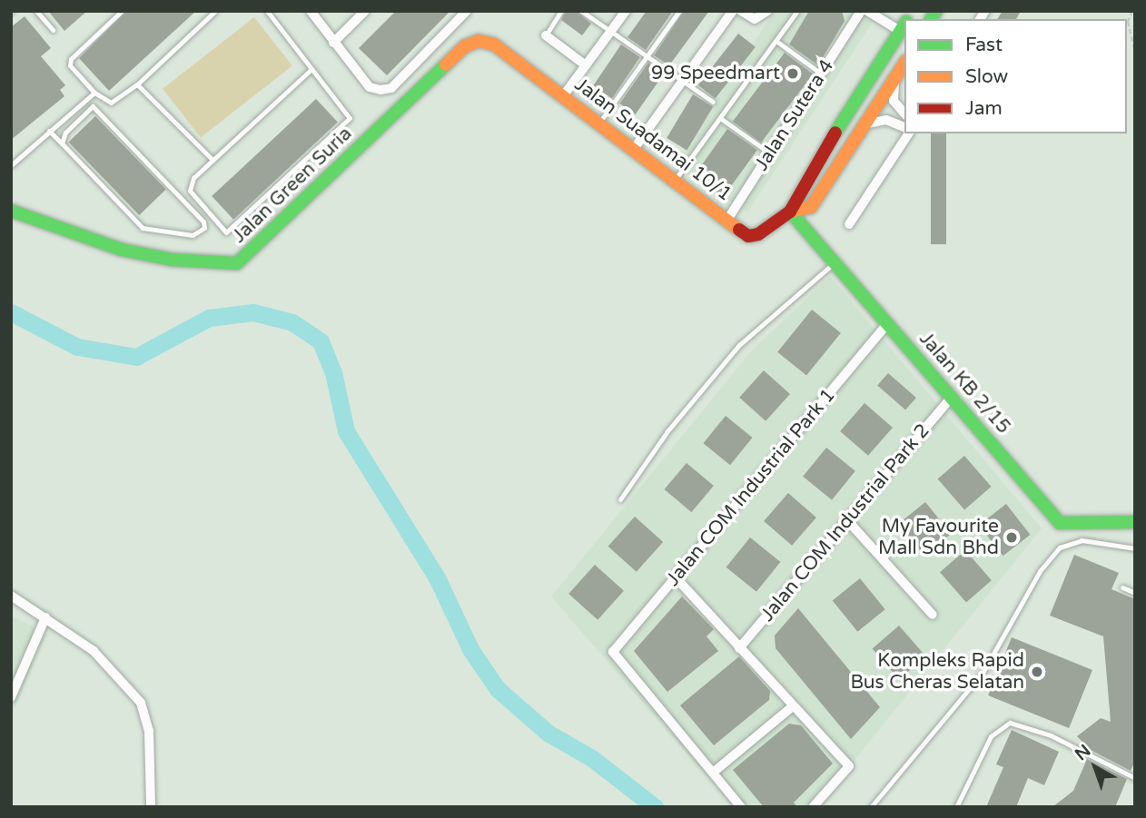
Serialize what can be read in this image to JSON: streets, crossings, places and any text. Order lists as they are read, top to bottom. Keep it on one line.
{"streets":{"street":["Jalan Sutera 4","Jalan Suadamai 10/1","Jalan Green Suria","Jalan KB 2/15","Jalan COM Industrial Park 1","Jalan COM Industrial Park 2"]},"crossings":[["Jalan Sutera 4","Jalan Suadamai 10/1"],["Jalan Suadamai 10/1","Jalan Green Suria"],["Jalan Suadamai 10/1","Jalan KB 2/15"],["Jalan KB 2/15","Jalan COM Industrial Park 1"],["Jalan KB 2/15","Jalan COM Industrial Park 2"]],"places":["99 Speedmart","My Favourite Mall Sdn Bhd","Kompleks Rapid Bus Cheras Selatan"],"legend":["Fast","Slow","Jam"],"north":"top left"}
